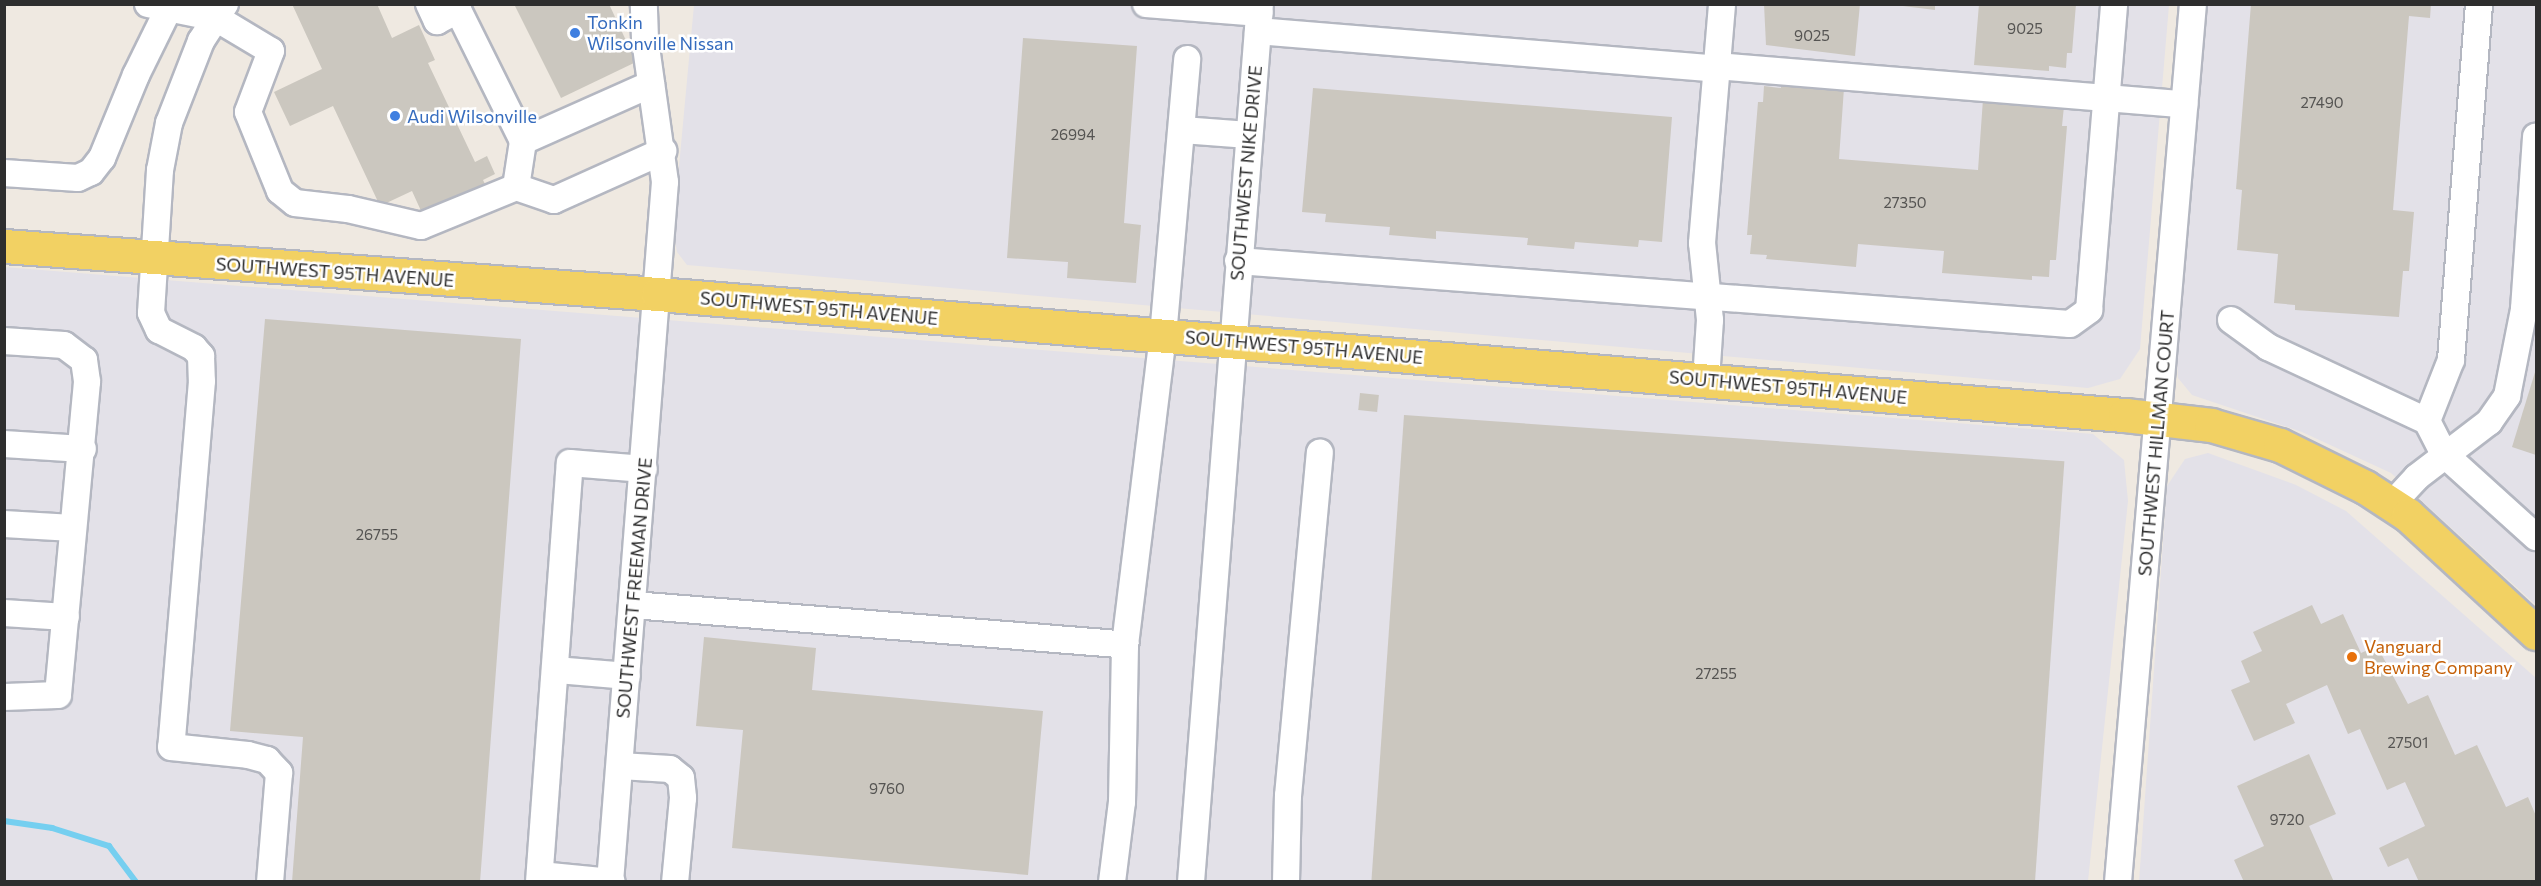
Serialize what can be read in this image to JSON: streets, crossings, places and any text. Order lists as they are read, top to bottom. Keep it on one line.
{"streets":{"main road":["SOUTHWEST 95TH AVENUE"],"street":["SOUTHWEST NIKE DRIVE","SOUTHWEST HILLMAN COURT","SOUTHWEST FREEMAN DRIVE"]},"crossings":[["SOUTHWEST NIKE DRIVE","SOUTHWEST 95TH AVENUE"],["SOUTHWEST 95TH AVENUE","SOUTHWEST HILLMAN COURT"],["SOUTHWEST 95TH AVENUE","SOUTHWEST FREEMAN DRIVE"]],"places":["Tonkin Wilsonville Nissan","Audi Wilsonville","Vanguard Brewing Company"],"house_numbers":["9025","9025","27490","26994","27350","26755","27255","27501","9760","9720"]}
